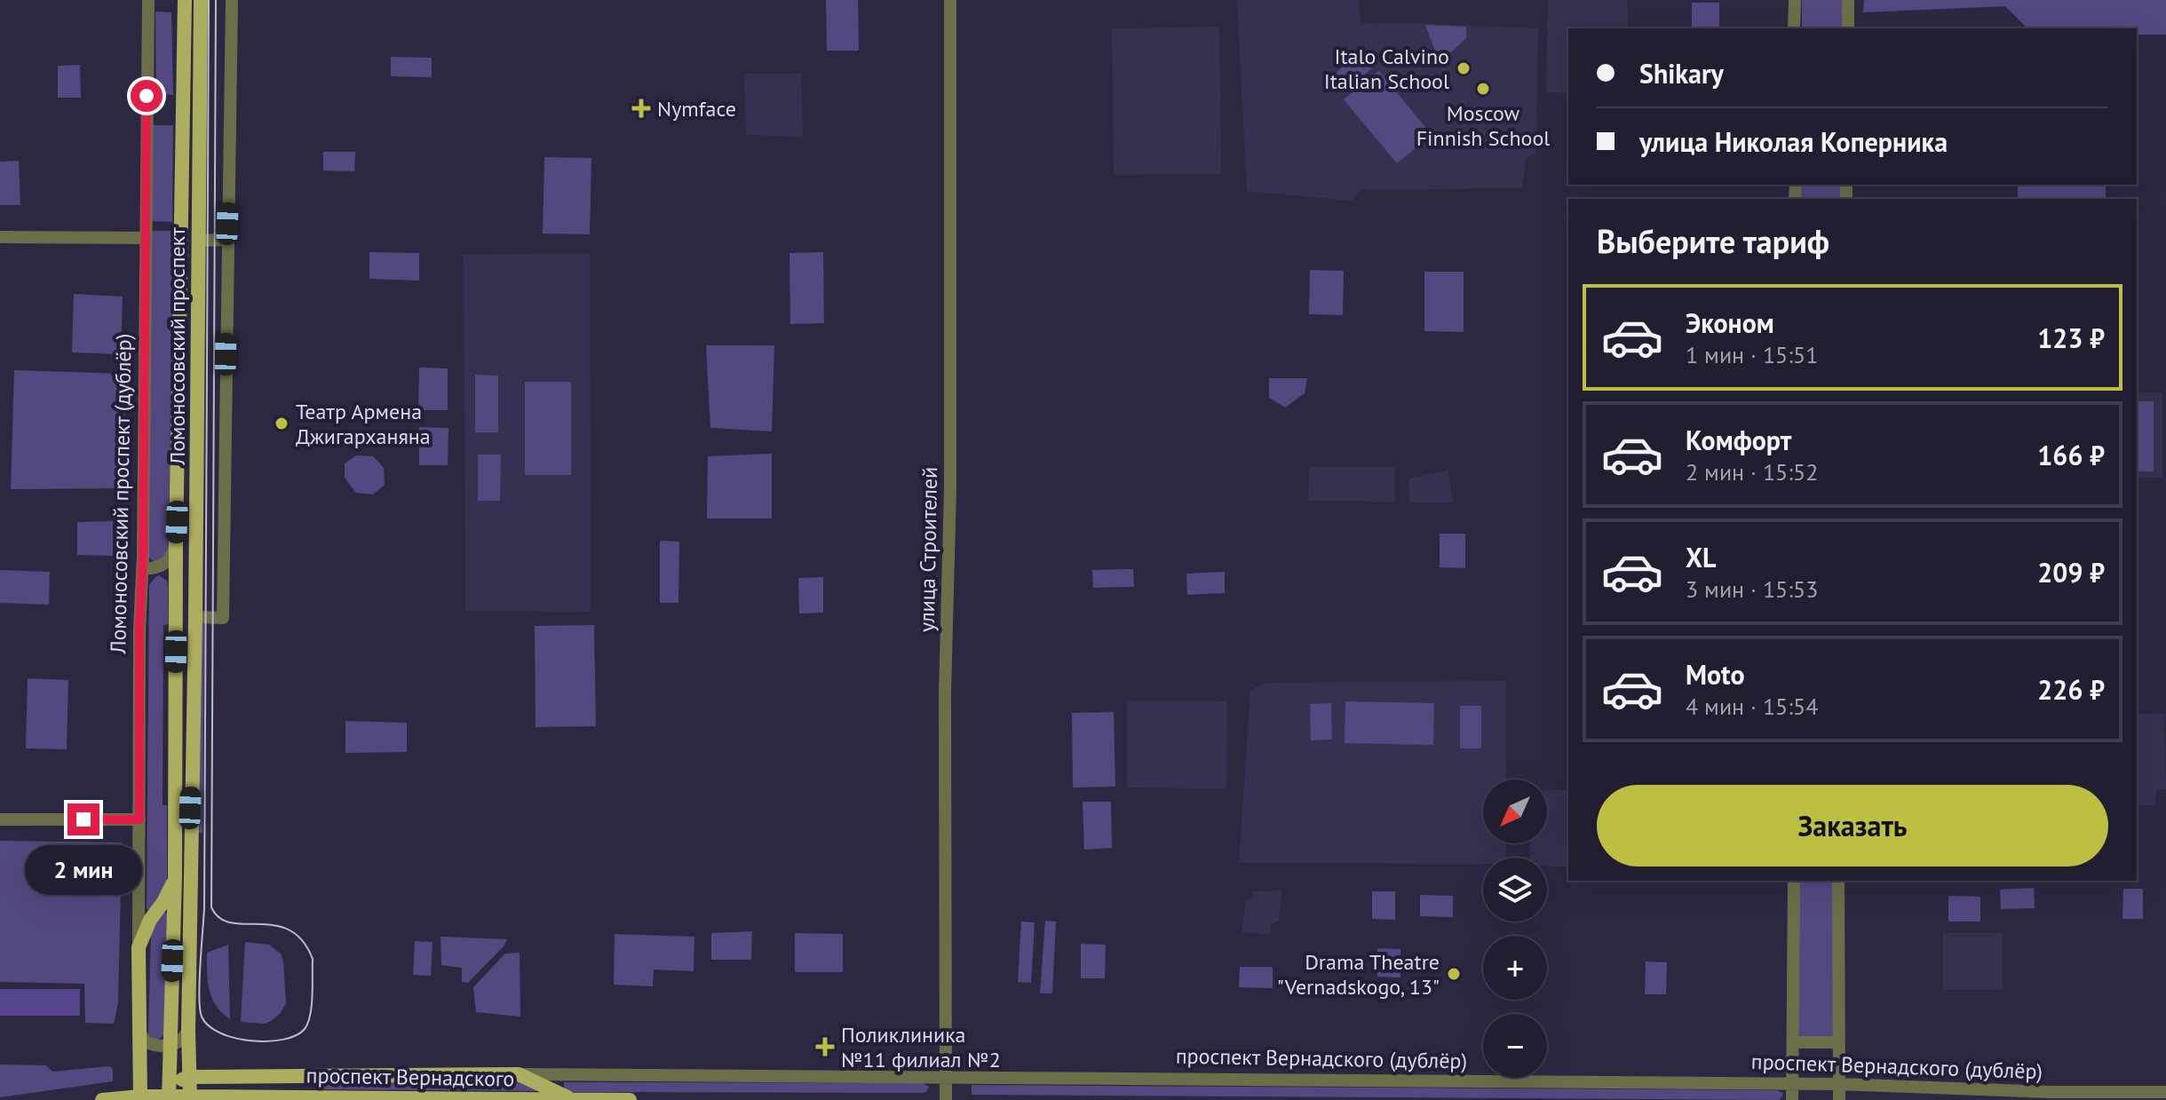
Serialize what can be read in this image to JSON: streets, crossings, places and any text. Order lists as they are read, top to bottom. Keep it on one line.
{"streets":{"main road":["Ломоносовский проспект","Ломоносовский проспект (дублёр)","проспект Вернадского (дублёр)","проспект Вернадского"],"street":["улица Строителей"]},"crossings":[["Ломоносовский проспект","проспект Вернадского (дублёр)"],["Ломоносовский проспект","проспект Вернадского"],["Ломоносовский проспект (дублёр)","проспект Вернадского"],["улица Строителей","проспект Вернадского (дублёр)"],["проспект Вернадского (дублёр)","проспект Вернадского"]],"places":{"other":["Italo Calvino Italian School","Moscow Finnish School","Театр Армена Джигарханяна","Drama Theatre \"Vernadskogo, 13\""],"health":["Nymface","Поликлиника №11 филиал №2"]},"north":"bottom left","page":{"banner":["Shikary","улица Николая Коперника"],"heading":"Выберите тариф","list":[{"name":"Эконом","note":"1 мин · 15:51","value":"123 ₽"},{"name":"Комфорт","note":"2 мин · 15:52","value":"166 ₽"},{"name":"XL","note":"3 мин · 15:53","value":"209 ₽"},{"name":"Moto","note":"4 мин · 15:54","value":"226 ₽"}],"buttons":"Заказать","map_buttons":["+","−"],"bubble":"2 мин"}}
